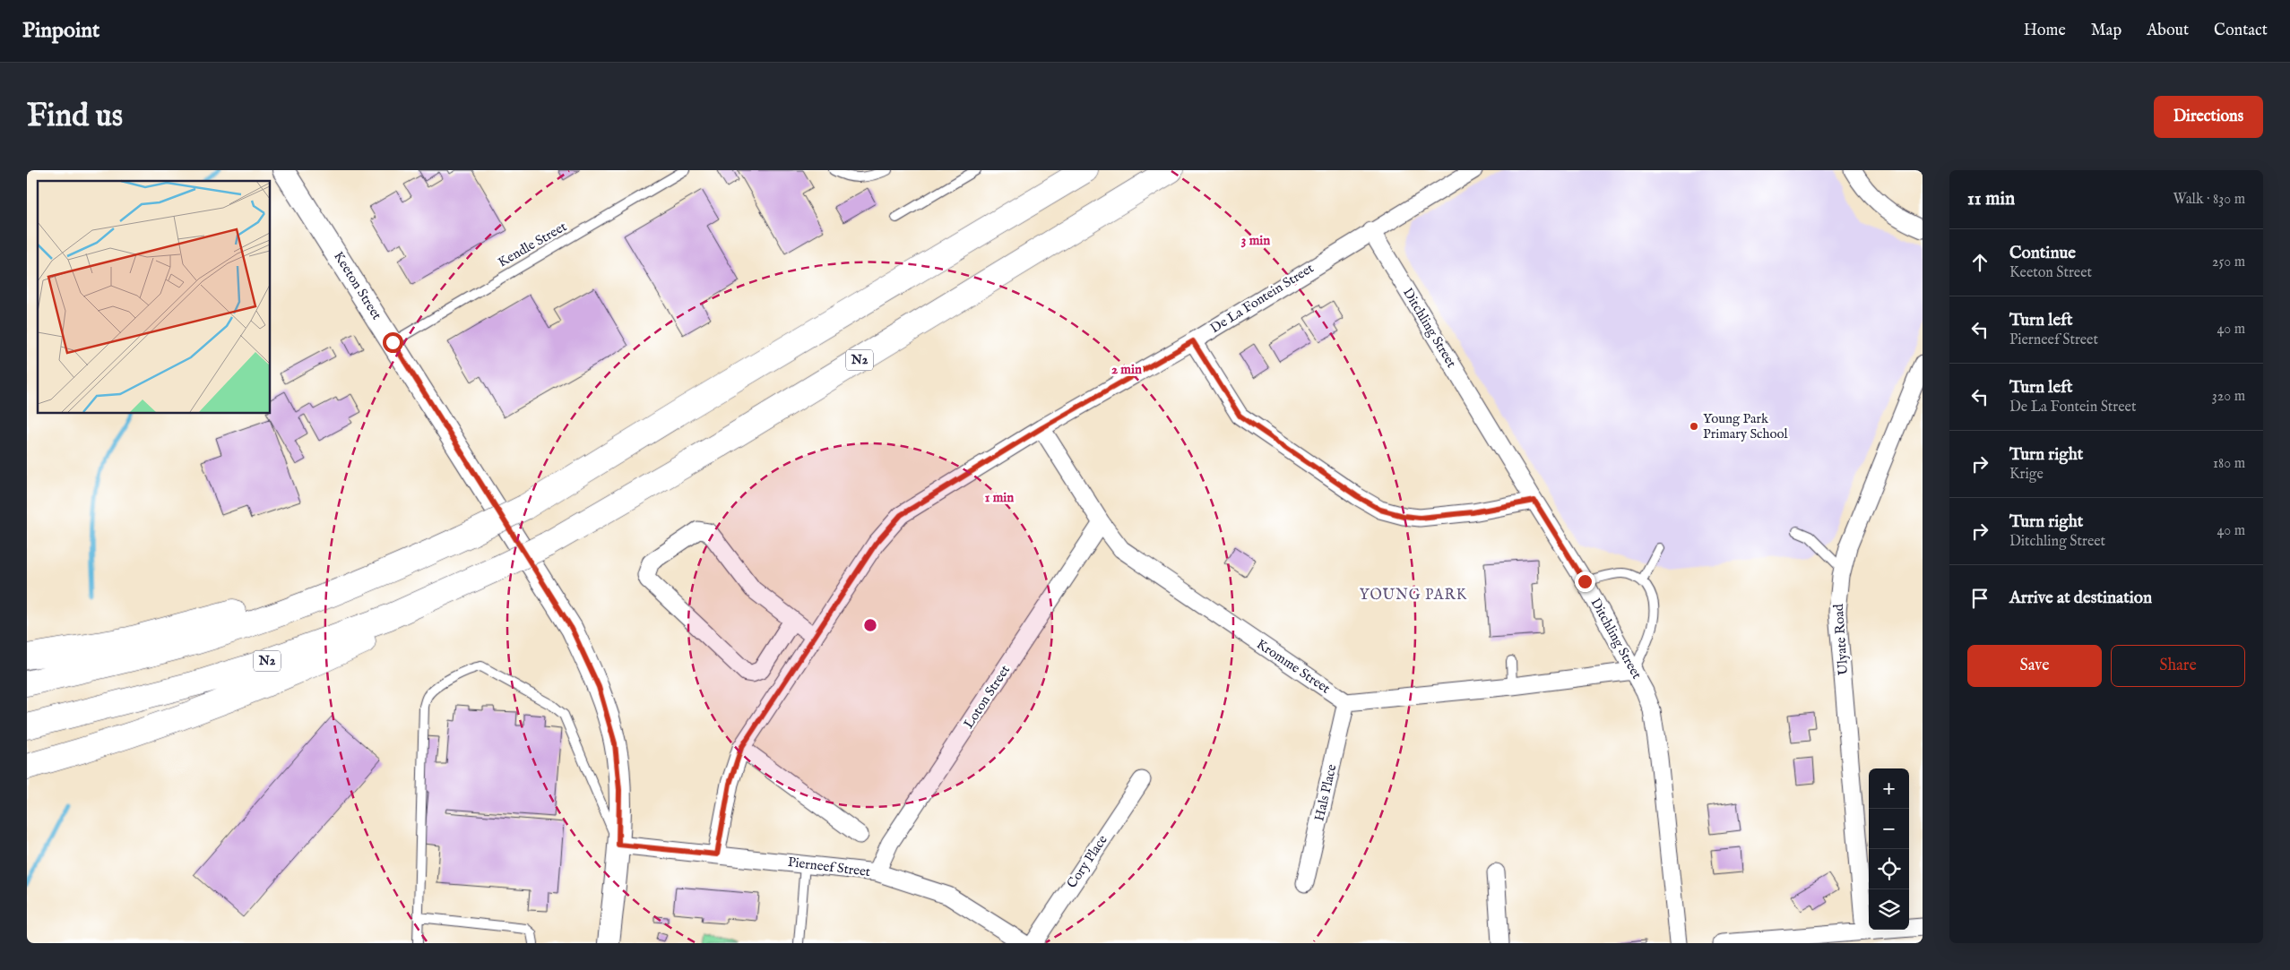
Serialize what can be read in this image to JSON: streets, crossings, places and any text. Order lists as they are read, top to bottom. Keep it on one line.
{"streets":{"highway":["N2"],"street":["Keeton Street","De La Fontein Street","Ditchling Street","Ulyate Road","Kromme Street","Loton Street","Hals Place","Cory Place","Pierneef Street"],"lane":["Kendle Street"]},"crossings":[["Kendle Street","Keeton Street"],["Keeton Street","Pierneef Street"],["De La Fontein Street","Ditchling Street"],["De La Fontein Street","Kromme Street"],["De La Fontein Street","Pierneef Street"],["Kromme Street","Loton Street"],["Kromme Street","Hals Place"],["Loton Street","Pierneef Street"]],"districts":["YOUNG PARK"],"places":["Young Park Primary School"],"page":{"header":"Pinpoint","nav":["Home","Map","About","Contact"],"buttons":["Directions",["Save","Share"]],"title":"Find us","heading":["11 min","Walk · 830 m"],"list":[["Continue","Keeton Street","250 m"],["Turn left","Pierneef Street","40 m"],["Turn left","De La Fontein Street","320 m"],["Turn right","Krige","180 m"],["Turn right","Ditchling Street","40 m"],"Arrive at destination"],"map_buttons":["+","−"]},"rings":["3 min","2 min","1 min"]}
